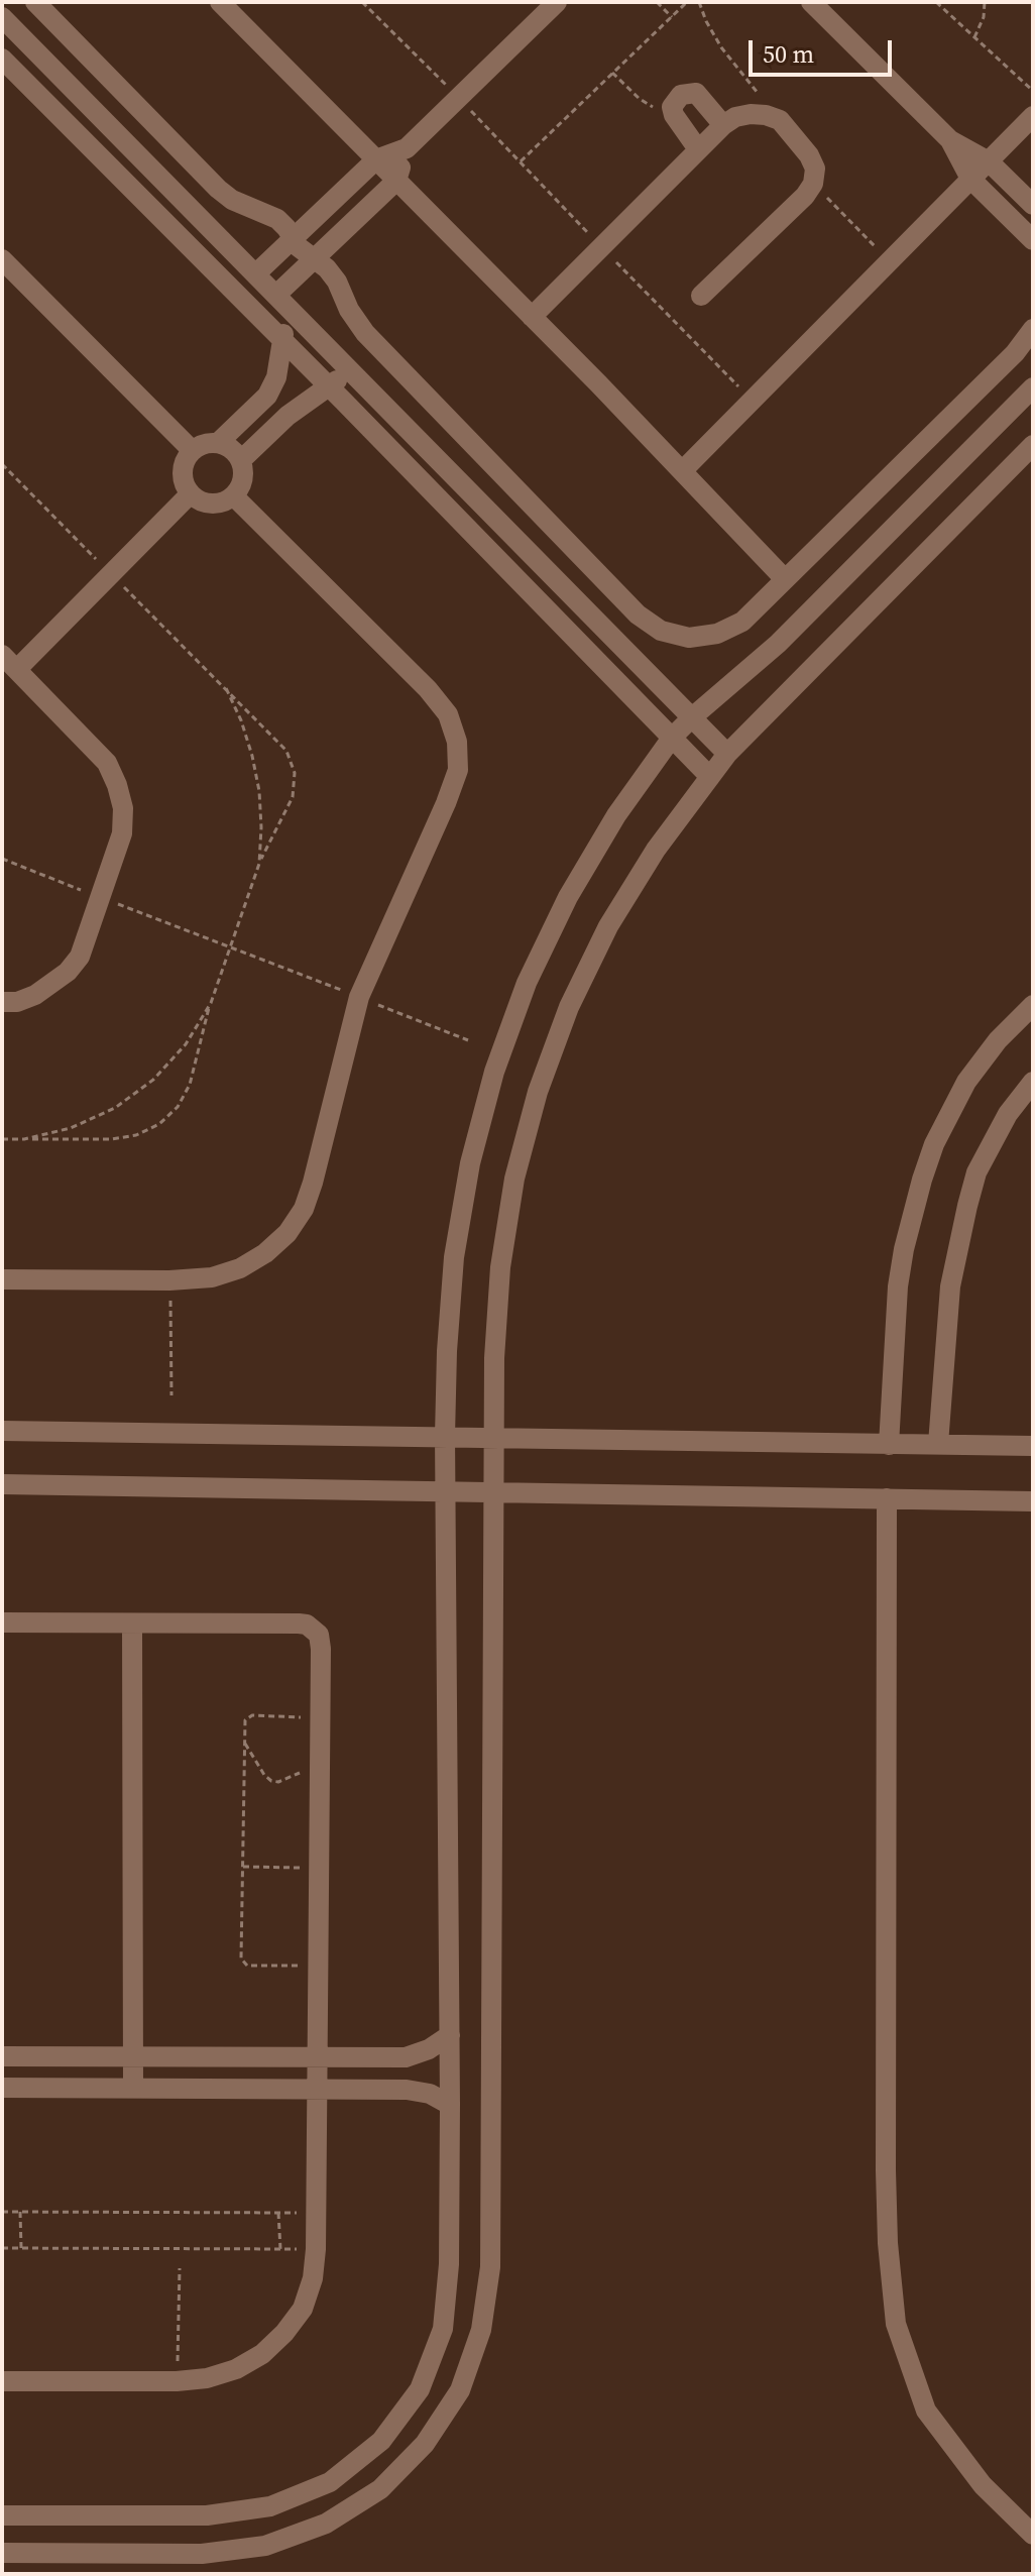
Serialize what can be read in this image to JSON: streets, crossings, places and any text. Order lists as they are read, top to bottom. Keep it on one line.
{"scale_bar":"50 m"}
